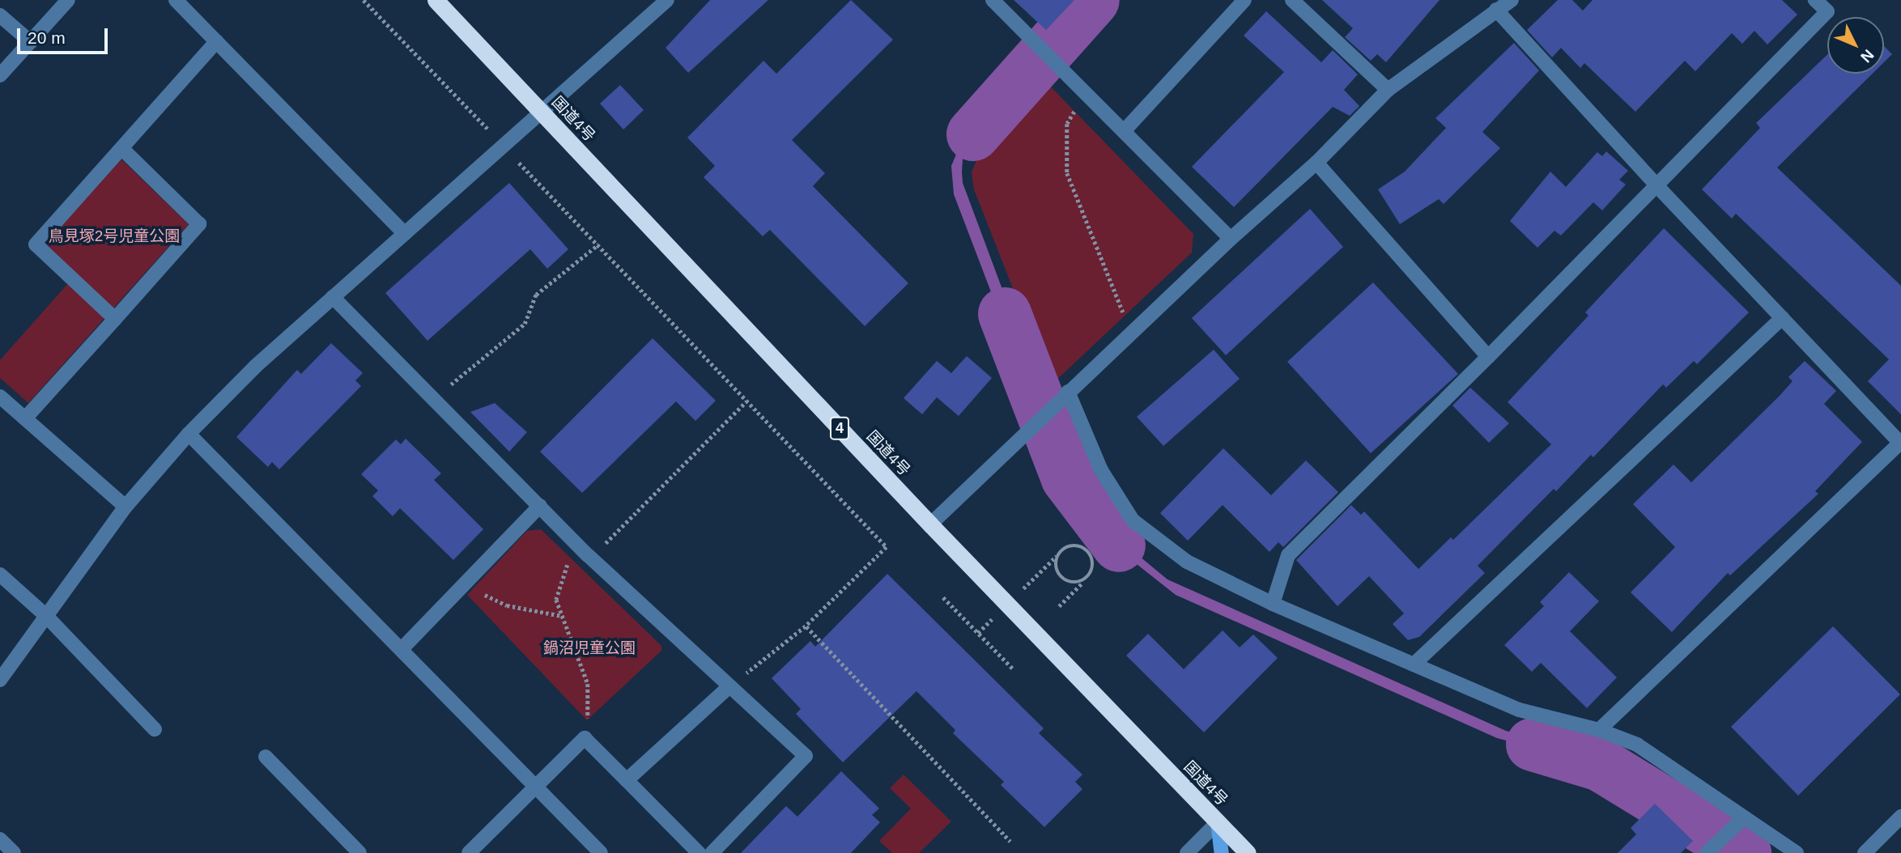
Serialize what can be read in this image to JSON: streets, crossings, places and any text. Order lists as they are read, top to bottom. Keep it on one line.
{"streets":{"highway":["国道4号","4"]},"parks":["鳥見塚2号児童公園","鍋沼児童公園"],"scale_bar":"20 m","north":"bottom right"}
